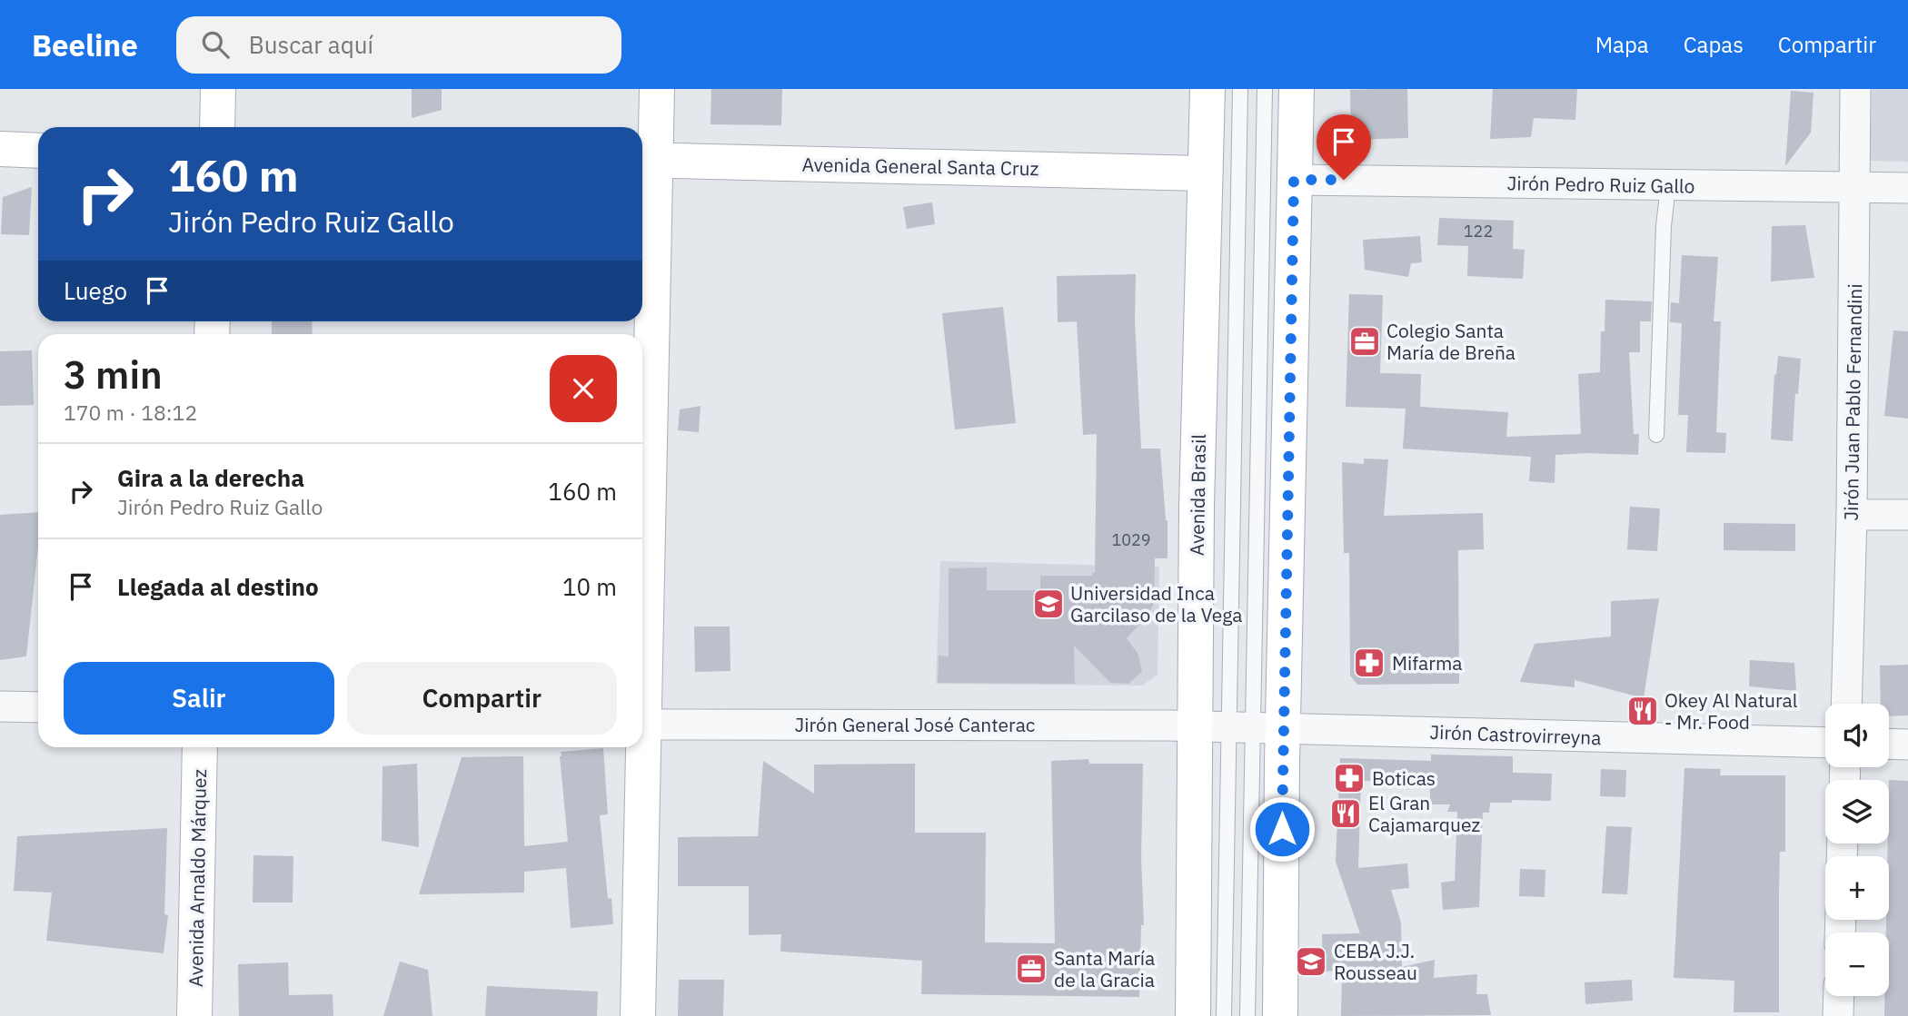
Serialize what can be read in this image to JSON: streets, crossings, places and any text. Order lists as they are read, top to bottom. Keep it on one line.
{"streets":{"main road":["Avenida General Santa Cruz","Avenida Brasil","Avenida Arnaldo Márquez"],"street":["Jirón Pedro Ruiz Gallo","Jirón Juan Pablo Fernandini","Jirón General José Canterac","Jirón Castrovirreyna"]},"crossings":[["Avenida General Santa Cruz","Avenida Brasil"],["Jirón Pedro Ruiz Gallo","Jirón Juan Pablo Fernandini"],["Jirón Pedro Ruiz Gallo","Avenida Brasil"],["Avenida Brasil","Jirón General José Canterac"],["Avenida Brasil","Jirón Castrovirreyna"],["Jirón General José Canterac","Jirón Castrovirreyna"]],"places":{"office":["Colegio Santa María de Breña","Santa María de la Gracia"],"school or university":["Universidad Inca Garcilaso de la Vega","CEBA J.J. Rousseau"],"pharmacy":["Mifarma","Boticas"],"restaurant":["Okey Al Natural - Mr. Food","El Gran Cajamarquez"]},"house_numbers":["122","1029"],"page":{"header":"Beeline","search":"Buscar aquí","nav":["Mapa","Capas","Compartir"],"turn":["160 m","Jirón Pedro Ruiz Gallo"],"then":"Luego","heading":["3 min","170 m · 18:12"],"list":[{"name":"Gira a la derecha","note":"Jirón Pedro Ruiz Gallo","value":"160 m"},{"name":"Llegada al destino","value":"10 m"}],"buttons":["Salir","Compartir"],"map_buttons":["+","−"]}}
